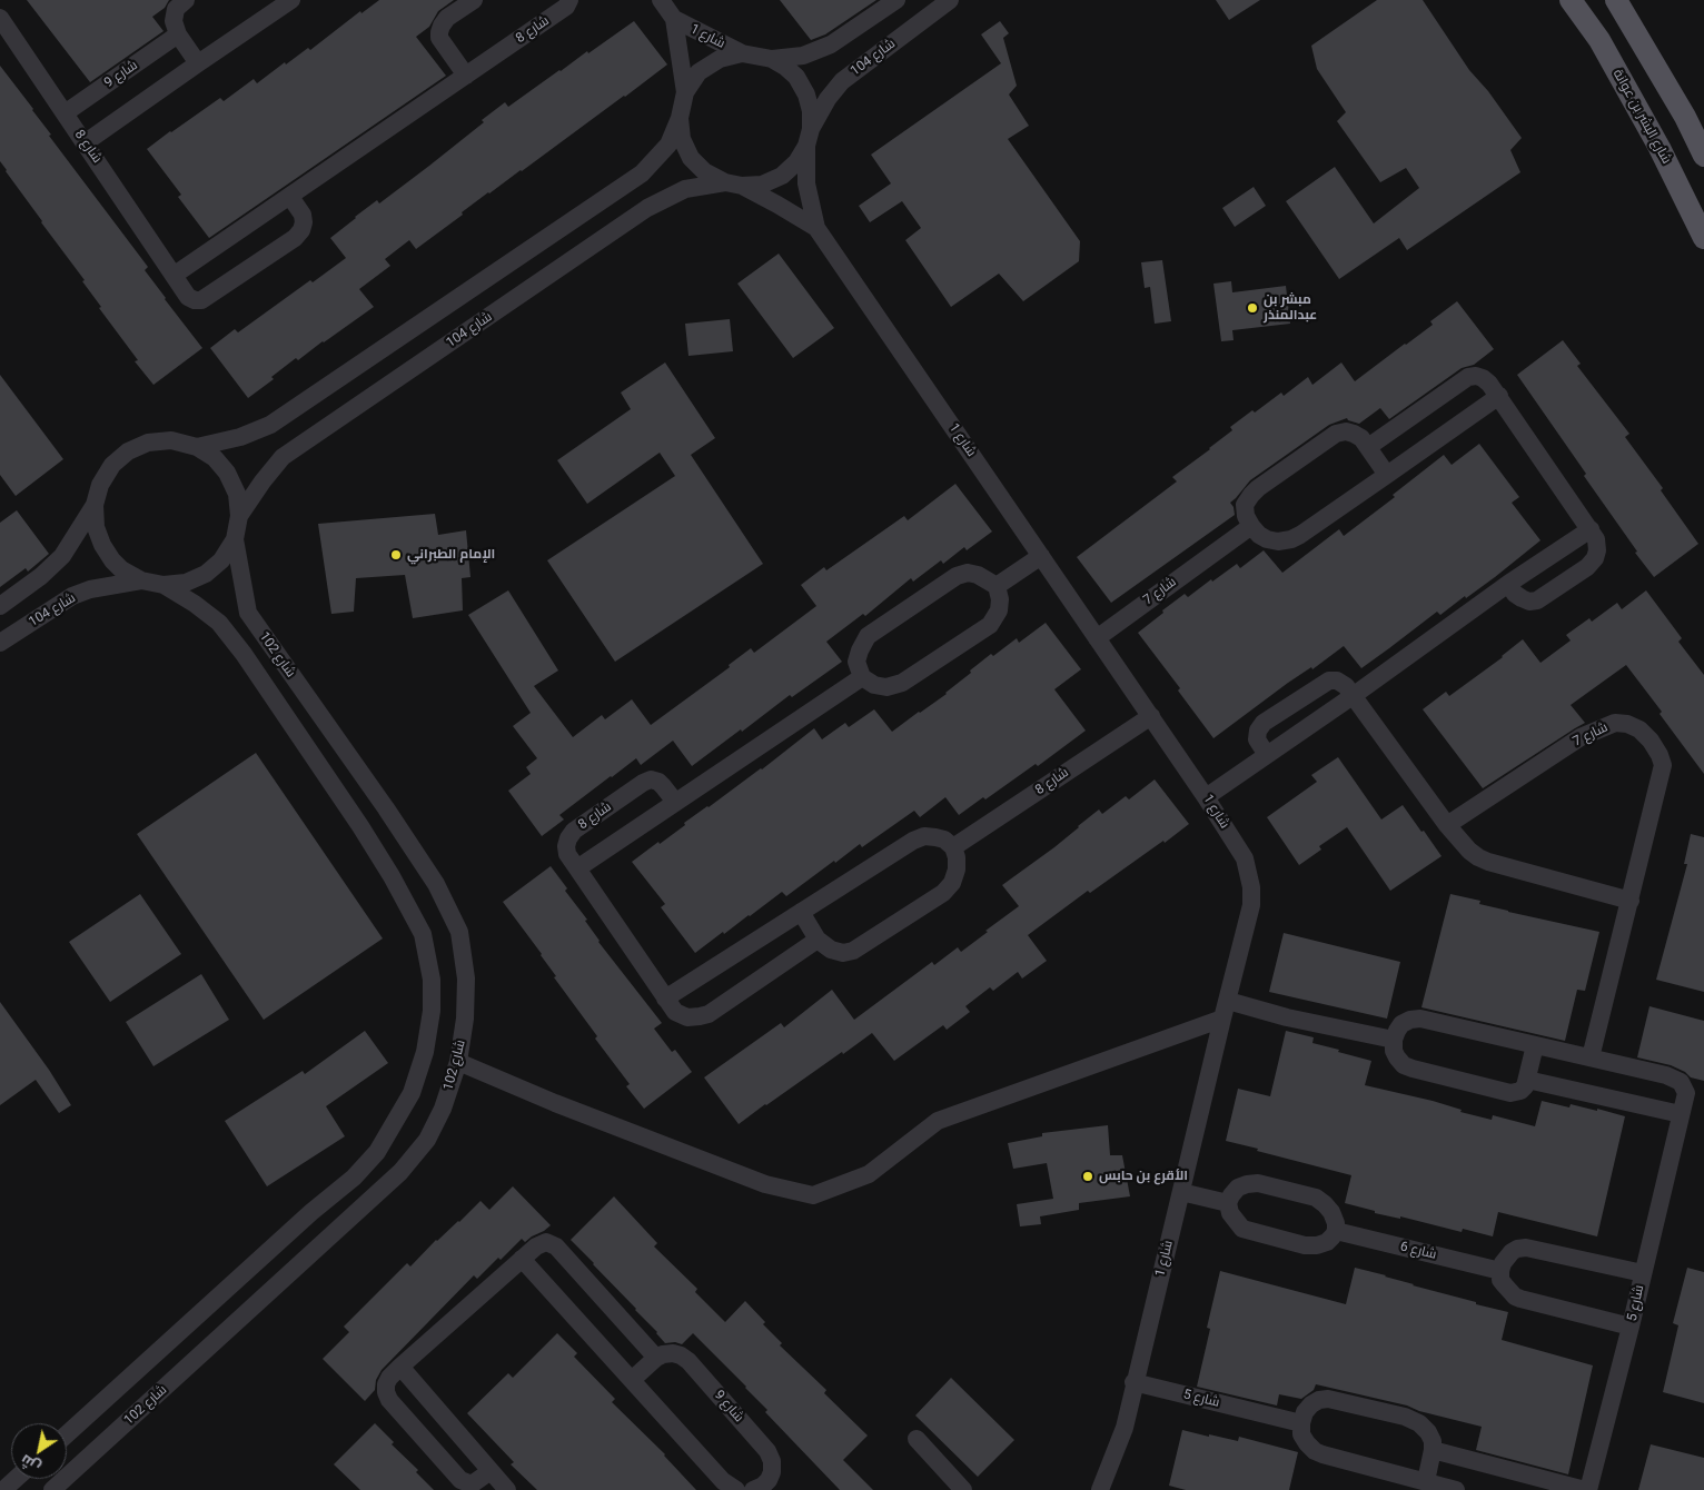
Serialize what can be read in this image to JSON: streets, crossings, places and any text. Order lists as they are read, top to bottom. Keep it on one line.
{"streets":{"main road":["شارع البشر بن عوانة"],"street":["شارع 8","شارع 1","شارع 104","شارع 9","شارع 7","شارع 102","شارع 6","شارع 5"]},"crossings":[["شارع 8","شارع 1"],["شارع 8","شارع 9"],["شارع 1","شارع 104"],["شارع 1","شارع 7"],["شارع 1","شارع 5"],["شارع 104","شارع 102"],["شارع 7","شارع 5"]],"places":["مبشر بن عبدالمنذر","الإمام الطبراني","الأقرع بن حابس"],"north":"bottom left"}
